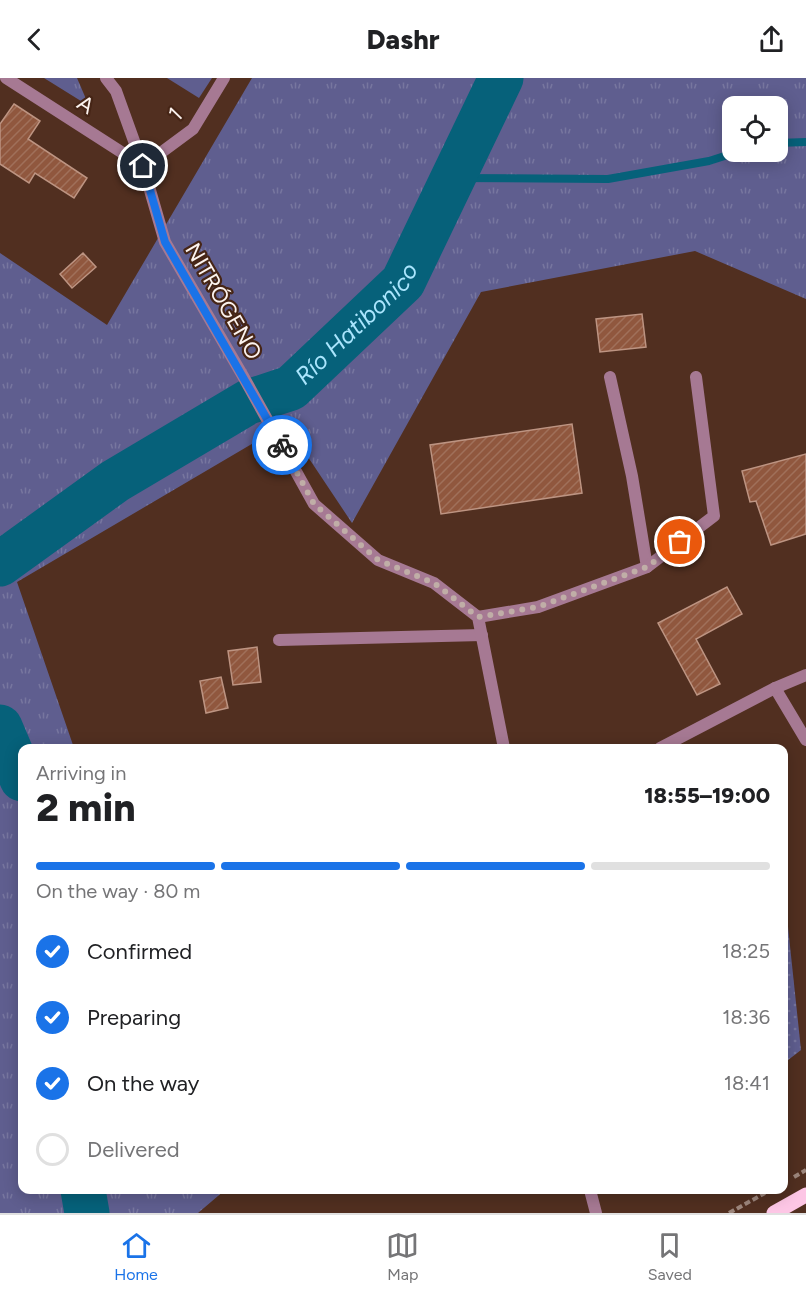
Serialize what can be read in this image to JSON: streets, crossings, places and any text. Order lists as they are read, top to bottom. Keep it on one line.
{"streets":{"street":["A","1","NITRÓGENO"]},"crossings":[["A","1"],["A","NITRÓGENO"],["1","NITRÓGENO"]],"water":["Río Hatibonico"],"page":{"header":"Dashr","heading":["2 min","Arriving in","18:55–19:00"],"bar":"On the way · 80 m","list":[["Confirmed","18:25"],["Preparing","18:36"],["On the way","18:41"],"Delivered"],"tabs":["Home","Map","Saved"]}}
